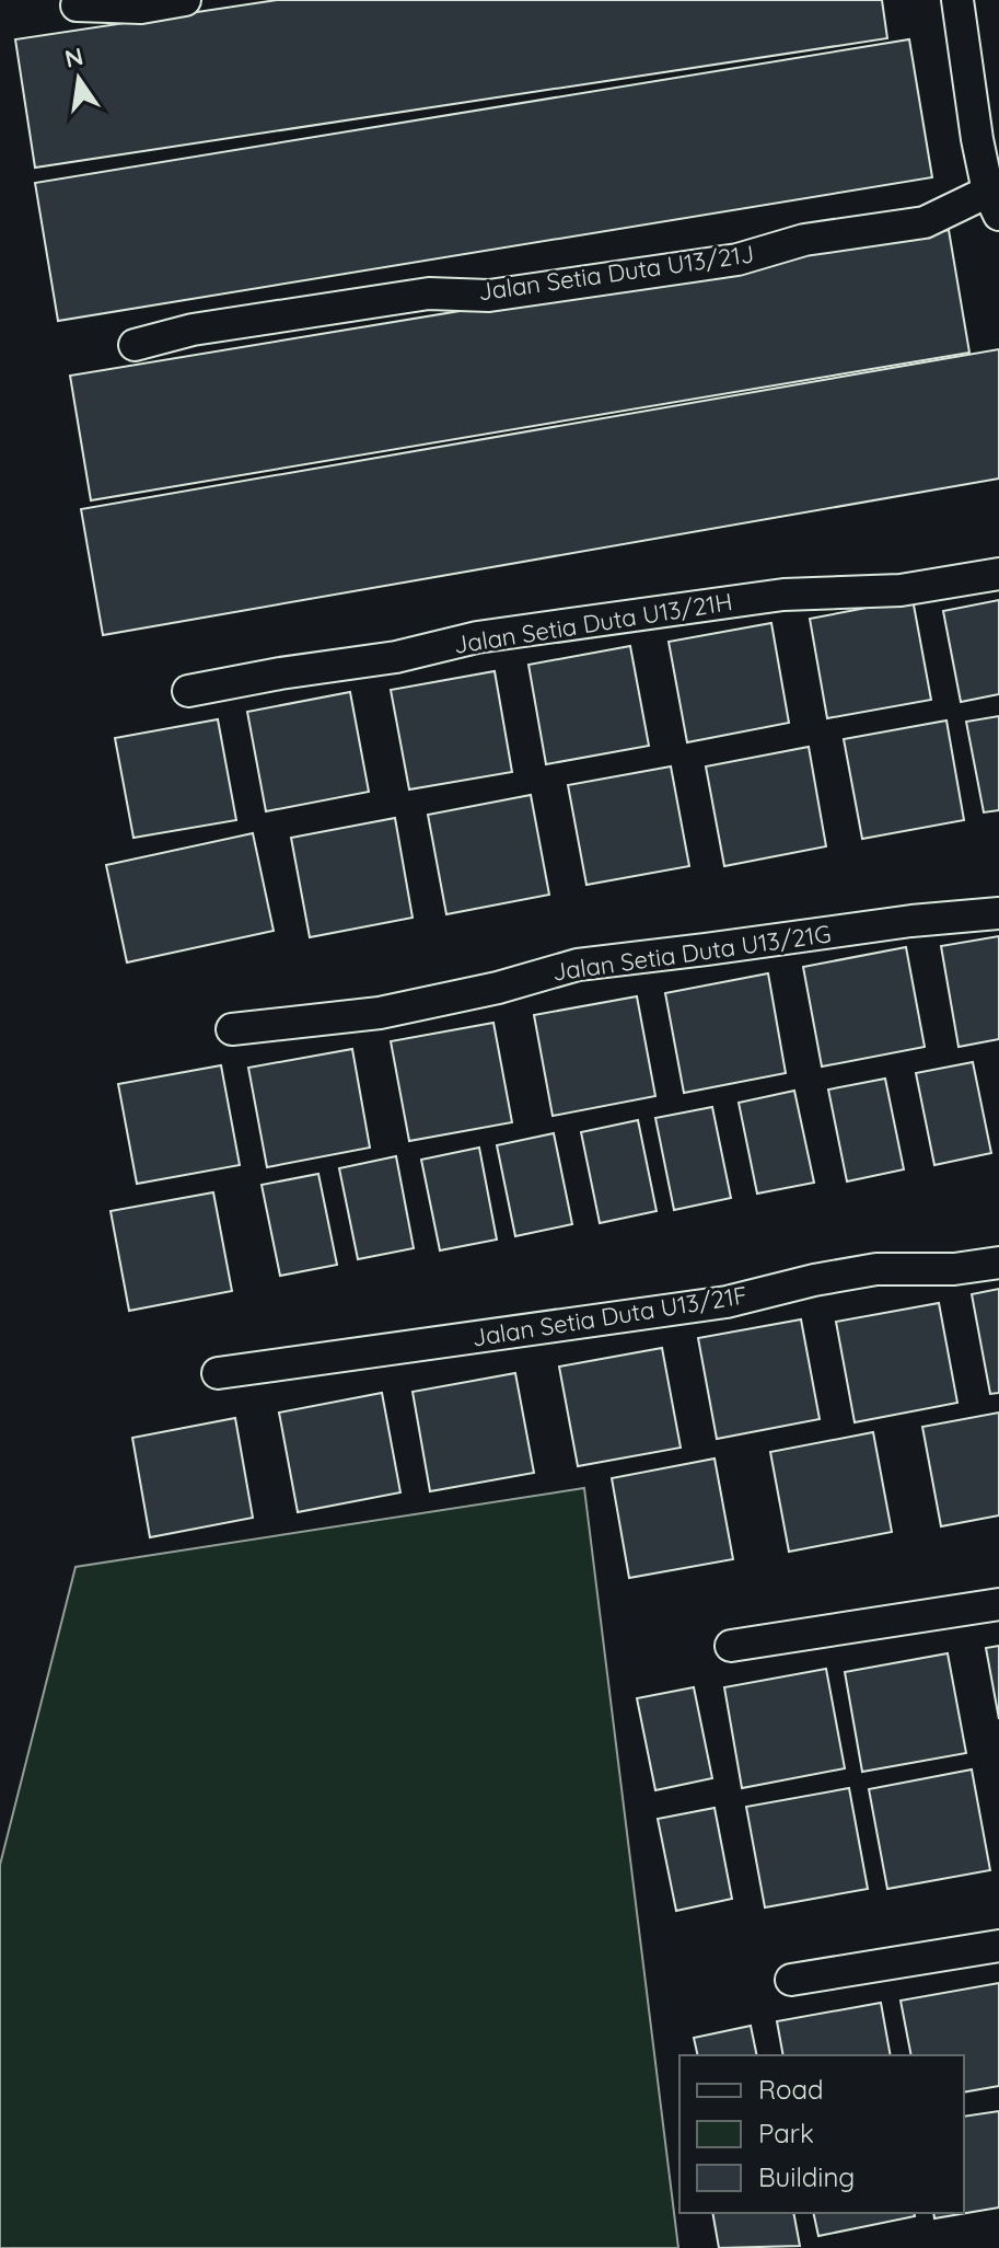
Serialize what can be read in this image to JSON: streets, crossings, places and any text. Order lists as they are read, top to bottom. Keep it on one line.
{"streets":{"street":["Jalan Setia Duta U13/21J","Jalan Setia Duta U13/21H","Jalan Setia Duta U13/21G","Jalan Setia Duta U13/21F"]},"legend":["Road","Park","Building"],"north":"top"}
